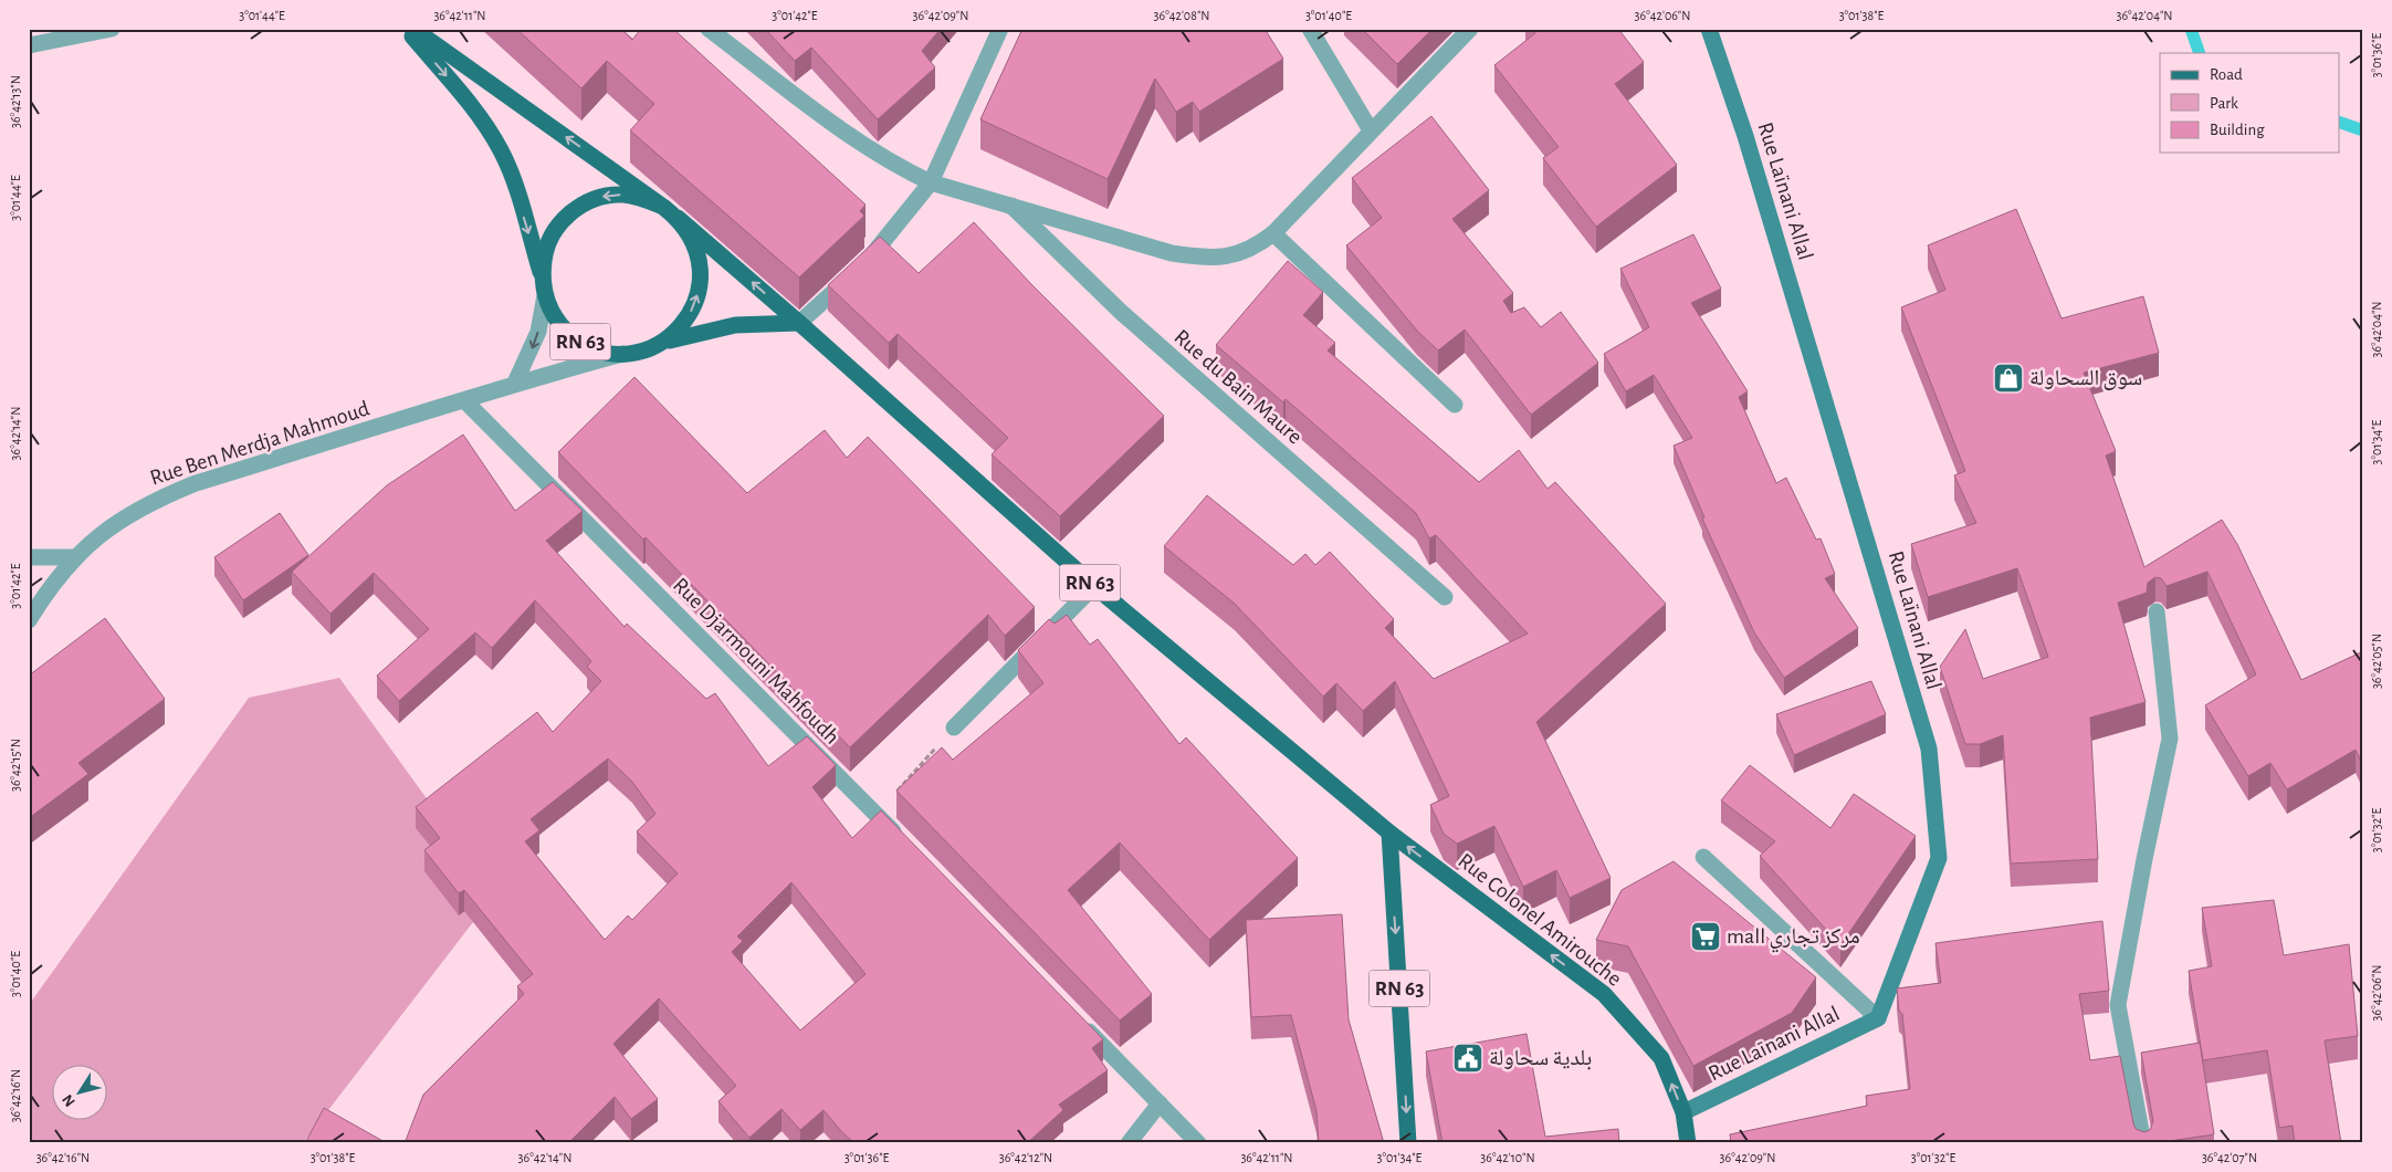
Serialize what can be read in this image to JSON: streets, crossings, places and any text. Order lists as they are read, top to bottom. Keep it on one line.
{"streets":{"main road":["Rue Laïnani Allal","RN 63","Rue Colonel Amirouche"],"street":["Rue du Bain Maure","Rue Ben Merdja Mahmoud","Rue Djarmouni Mahfoudh"]},"crossings":[["Rue Laïnani Allal","Rue Colonel Amirouche"],["RN 63","Rue Ben Merdja Mahmoud"],["RN 63","Rue Colonel Amirouche"],["Rue Ben Merdja Mahmoud","Rue Djarmouni Mahfoudh"]],"one_way":["Rue Colonel Amirouche"],"places":{"shop":["سوق السحاولة"],"supermarket":["mall مركز تجاري"],"public building":["بلدية سحاولة"]},"legend":["Road","Park","Building"],"north":"bottom left","coordinates":["3°01'44\"E","36°42'11\"N","3°01'42\"E","36°42'09\"N","36°42'08\"N","3°01'40\"E","36°42'06\"N","3°01'38\"E","36°42'04\"N","3°01'36\"E","36°42'13\"N","36°42'14\"N","3°01'34\"E","36°42'05\"N","36°42'15\"N","3°01'32\"E","36°42'16\"N","36°42'12\"N","36°42'10\"N","36°42'07\"N"]}
